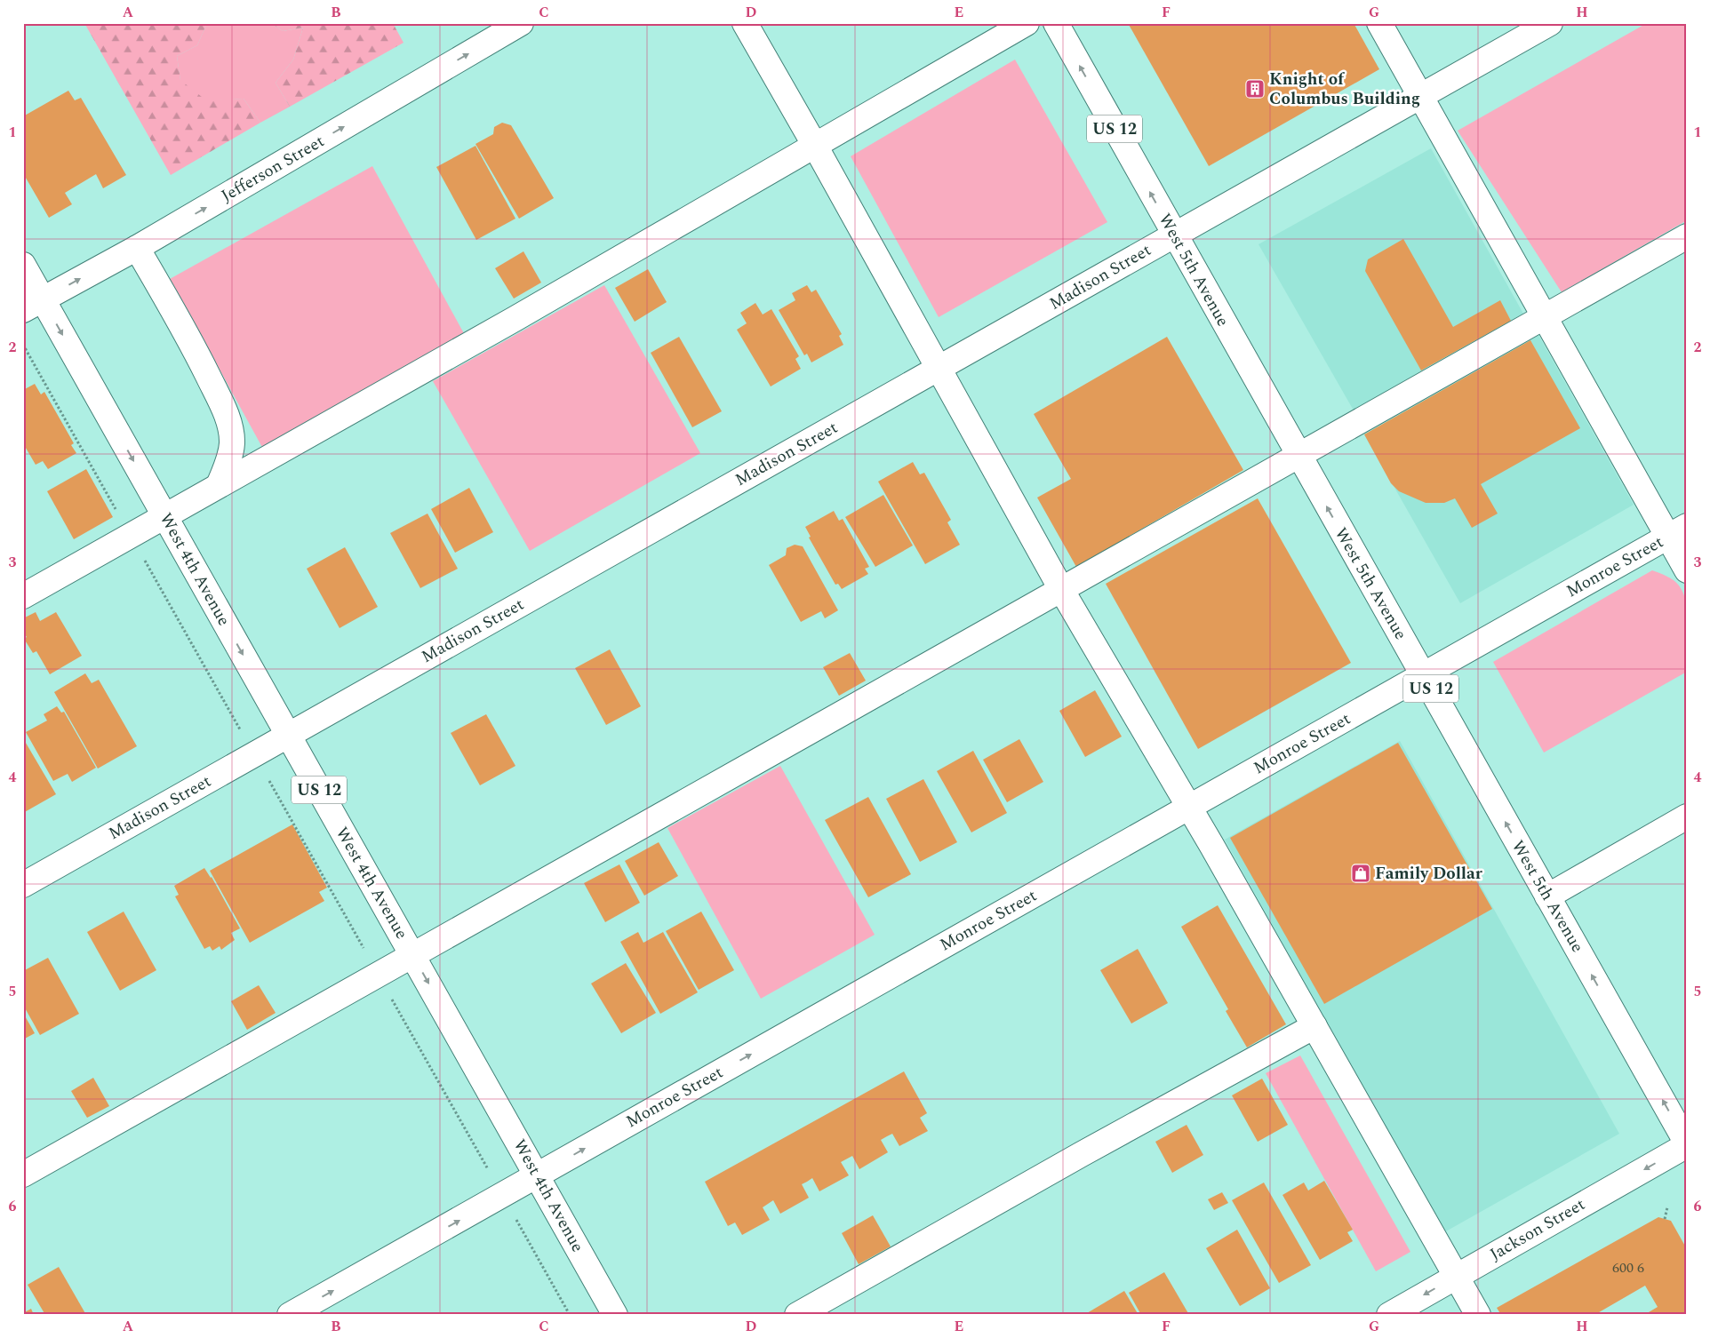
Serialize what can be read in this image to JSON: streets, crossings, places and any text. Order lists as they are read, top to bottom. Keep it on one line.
{"streets":{"street":["US 12","Jefferson Street","West 5th Avenue","Madison Street","Monroe Street","West 4th Avenue","Jackson Street"]},"crossings":[["Jefferson Street","West 4th Avenue"],["West 5th Avenue","Madison Street"],["West 5th Avenue","Monroe Street"],["West 5th Avenue","Jackson Street"],["Madison Street","West 4th Avenue"],["Monroe Street","West 4th Avenue"]],"one_way":["Jefferson Street","West 5th Avenue","Monroe Street","Jackson Street"],"places":{"building":["Knight of Columbus Building"],"shop":["Family Dollar"]},"house_numbers":["600 6"],"grid":{"columns":["A","B","C","D","E","F","G","H"],"rows":["1","2","3","4","5","6"]}}
